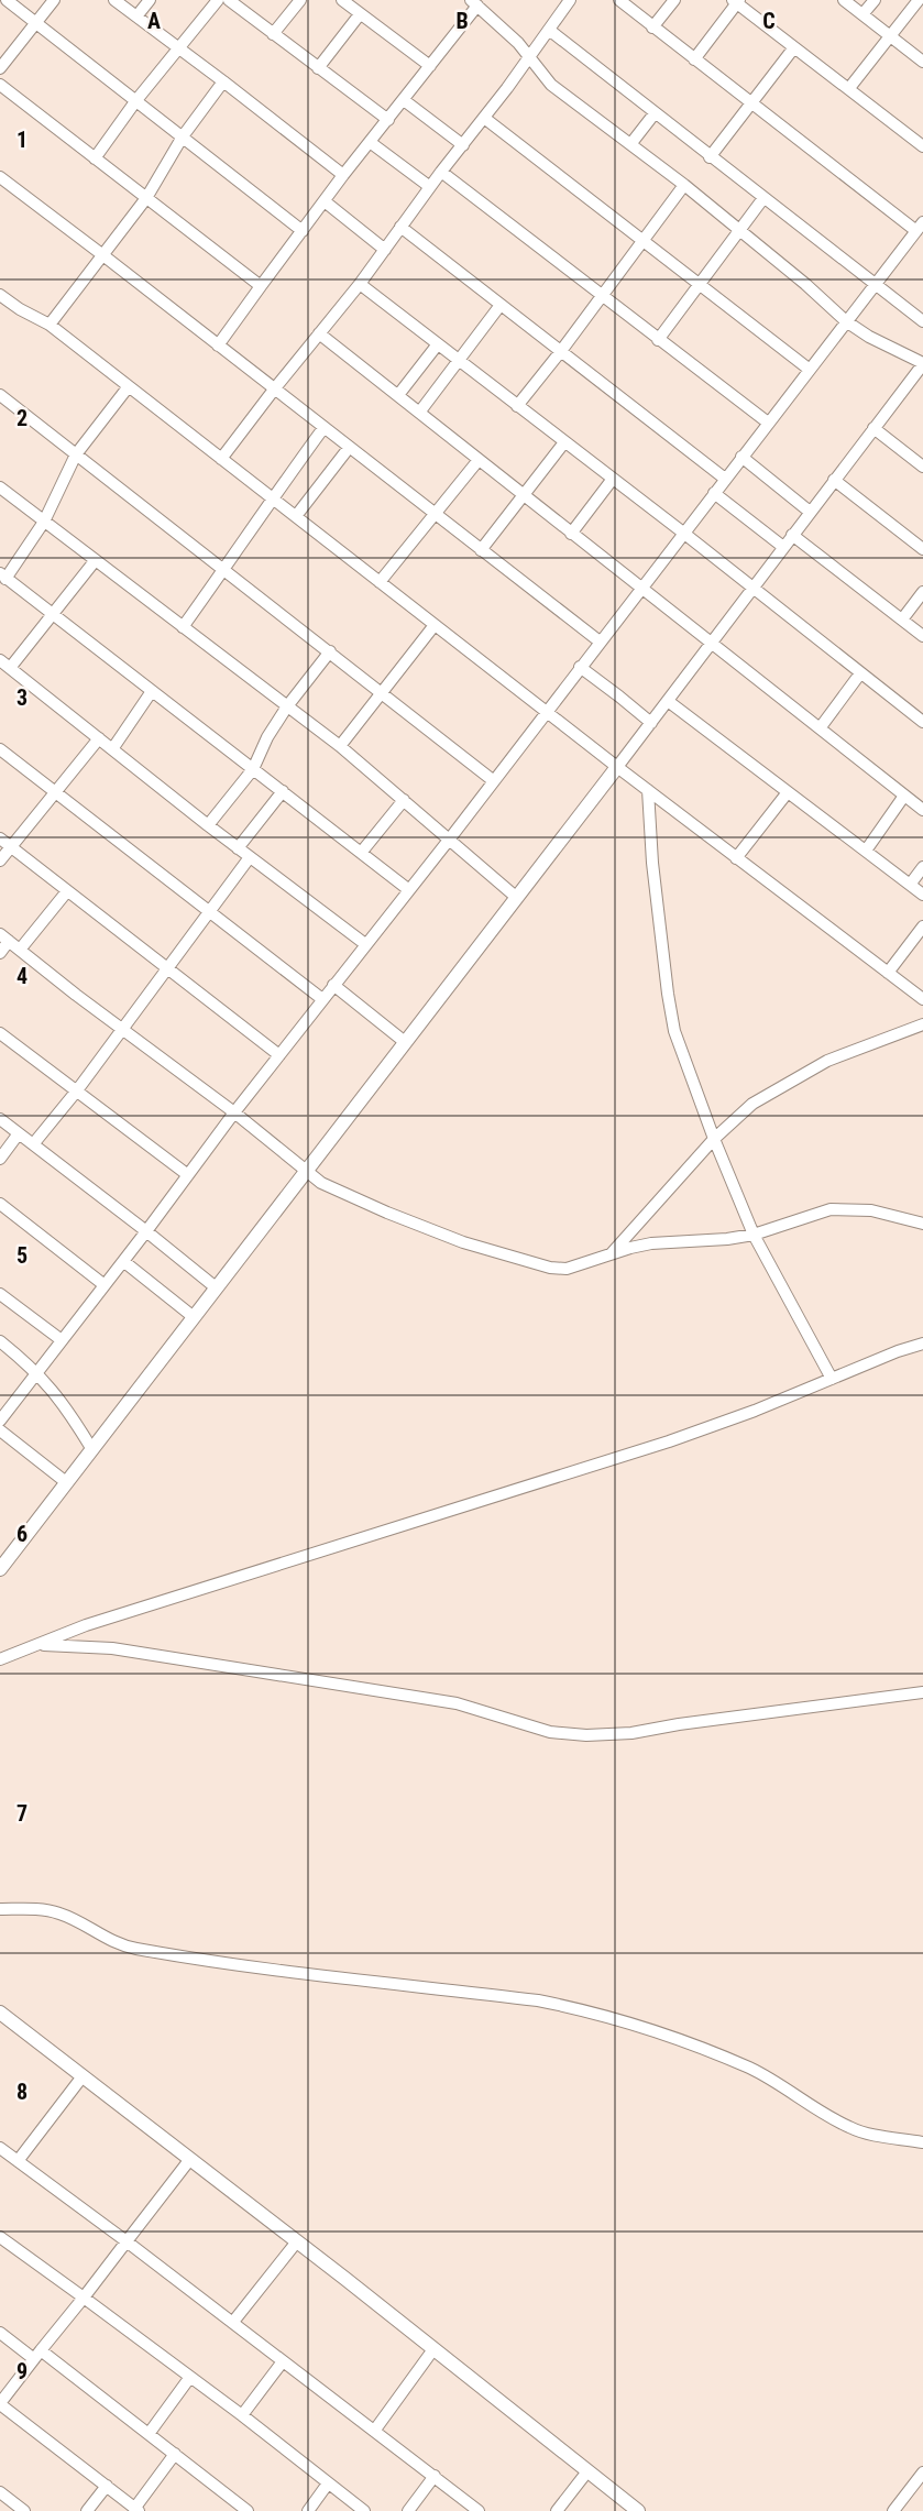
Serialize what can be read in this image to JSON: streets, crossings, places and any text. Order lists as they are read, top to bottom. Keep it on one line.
{"grid":{"columns":["A","B","C"],"rows":["1","2","3","4","5","6","7","8","9"]}}
